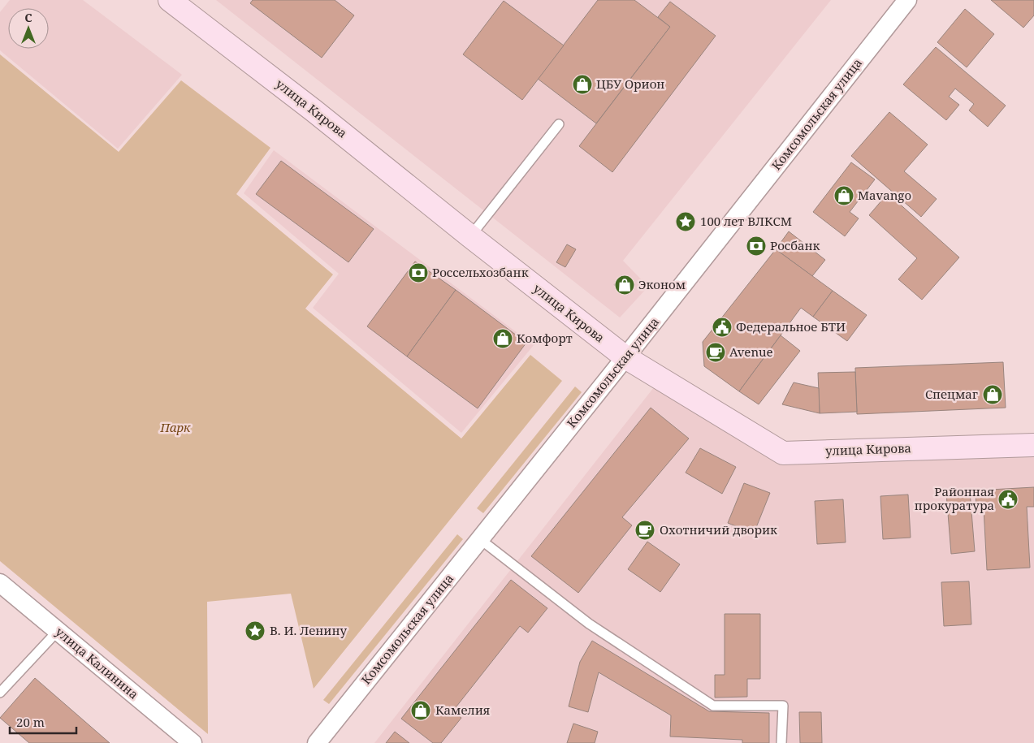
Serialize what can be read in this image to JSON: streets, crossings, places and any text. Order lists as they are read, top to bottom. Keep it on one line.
{"streets":{"street":["улица Кирова","Комсомольская улица","улица Калинина"]},"crossings":[["улица Кирова","Комсомольская улица"]],"parks":["Парк"],"places":{"shop":["ЦБУ Орион","Mavango","Эконом","Комфорт","Спецмаг","Камелия"],"place":["100 лет ВЛКСМ","В. И. Ленину"],"bank":["Росбанк","Россельхозбанк"],"public building":["Федеральное БТИ","Районная прокуратура"],"cafe":["Avenue","Охотничий дворик"]},"scale_bar":"20 m","north":"top"}
